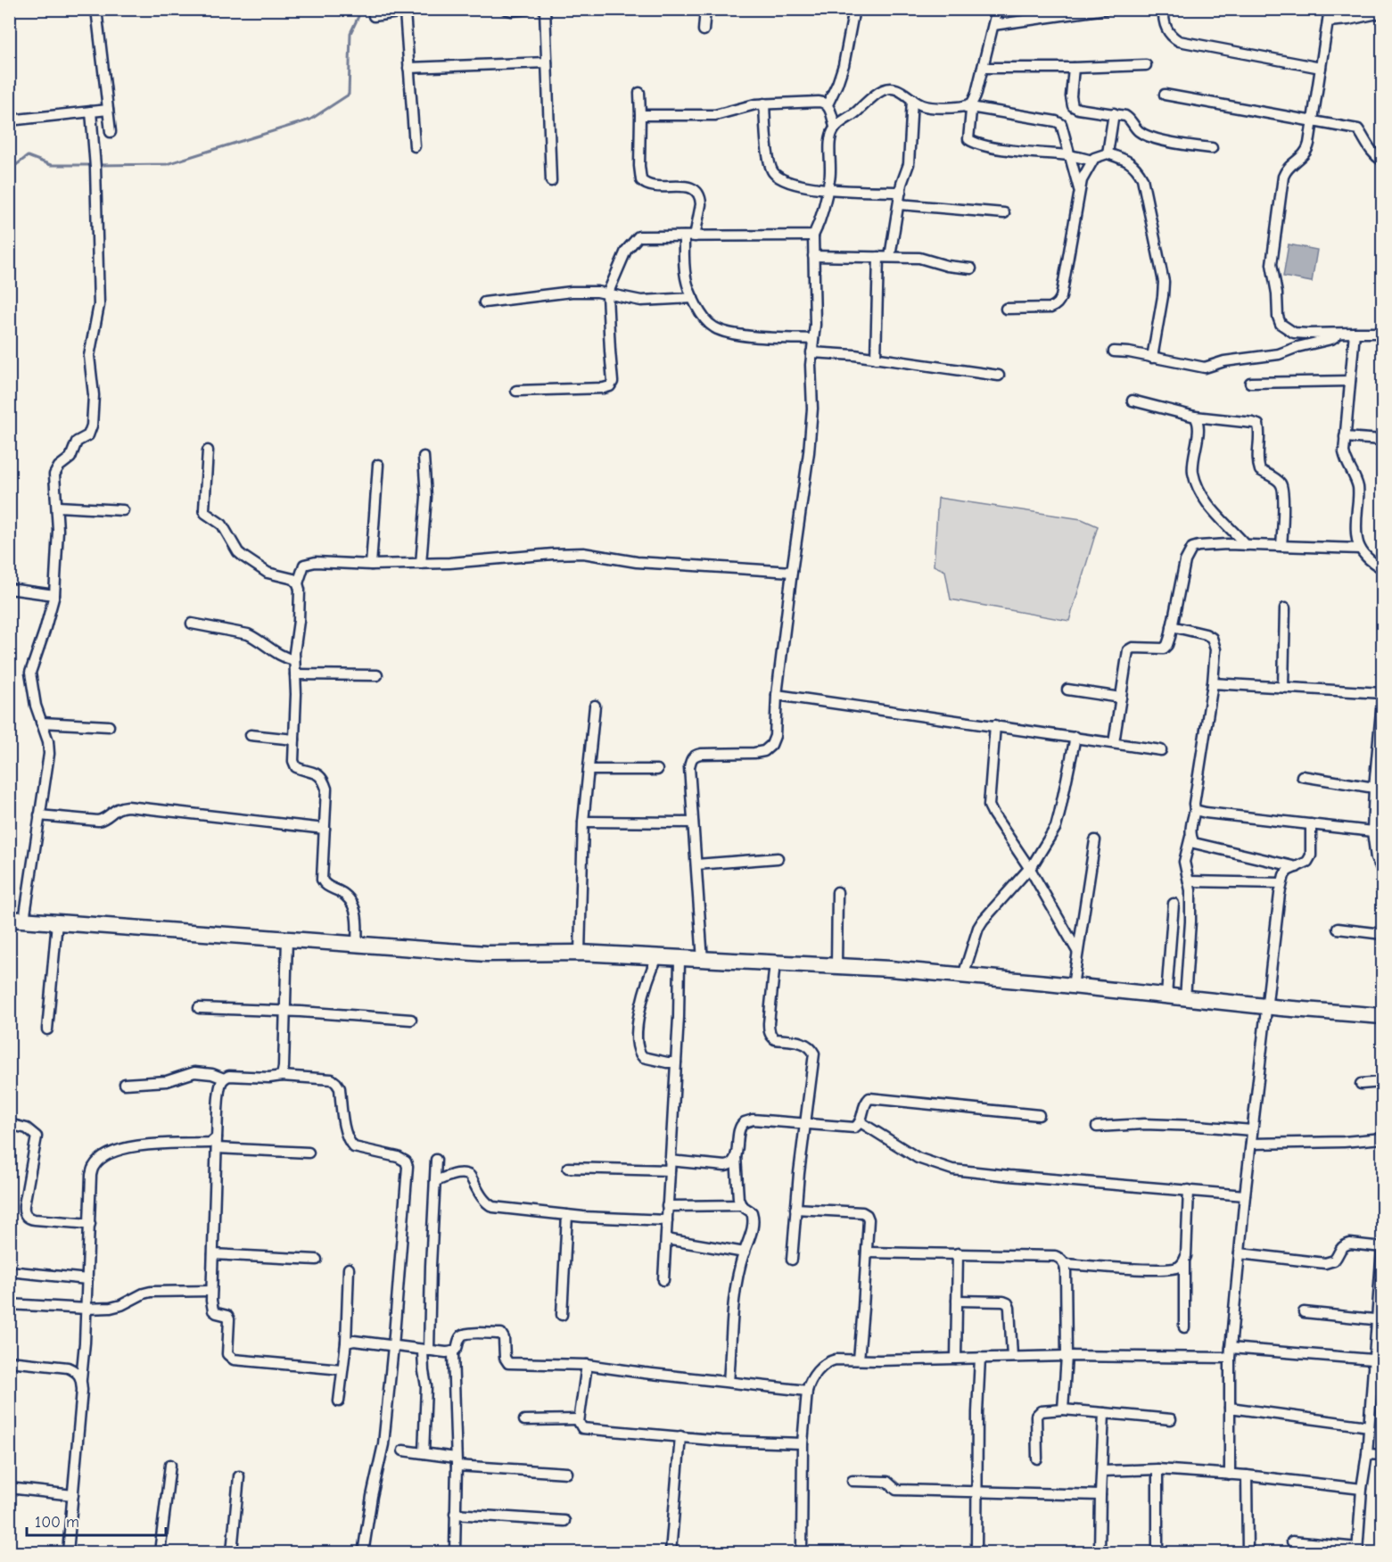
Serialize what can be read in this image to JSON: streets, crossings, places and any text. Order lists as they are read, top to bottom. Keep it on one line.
{"scale_bar":"100 m"}
